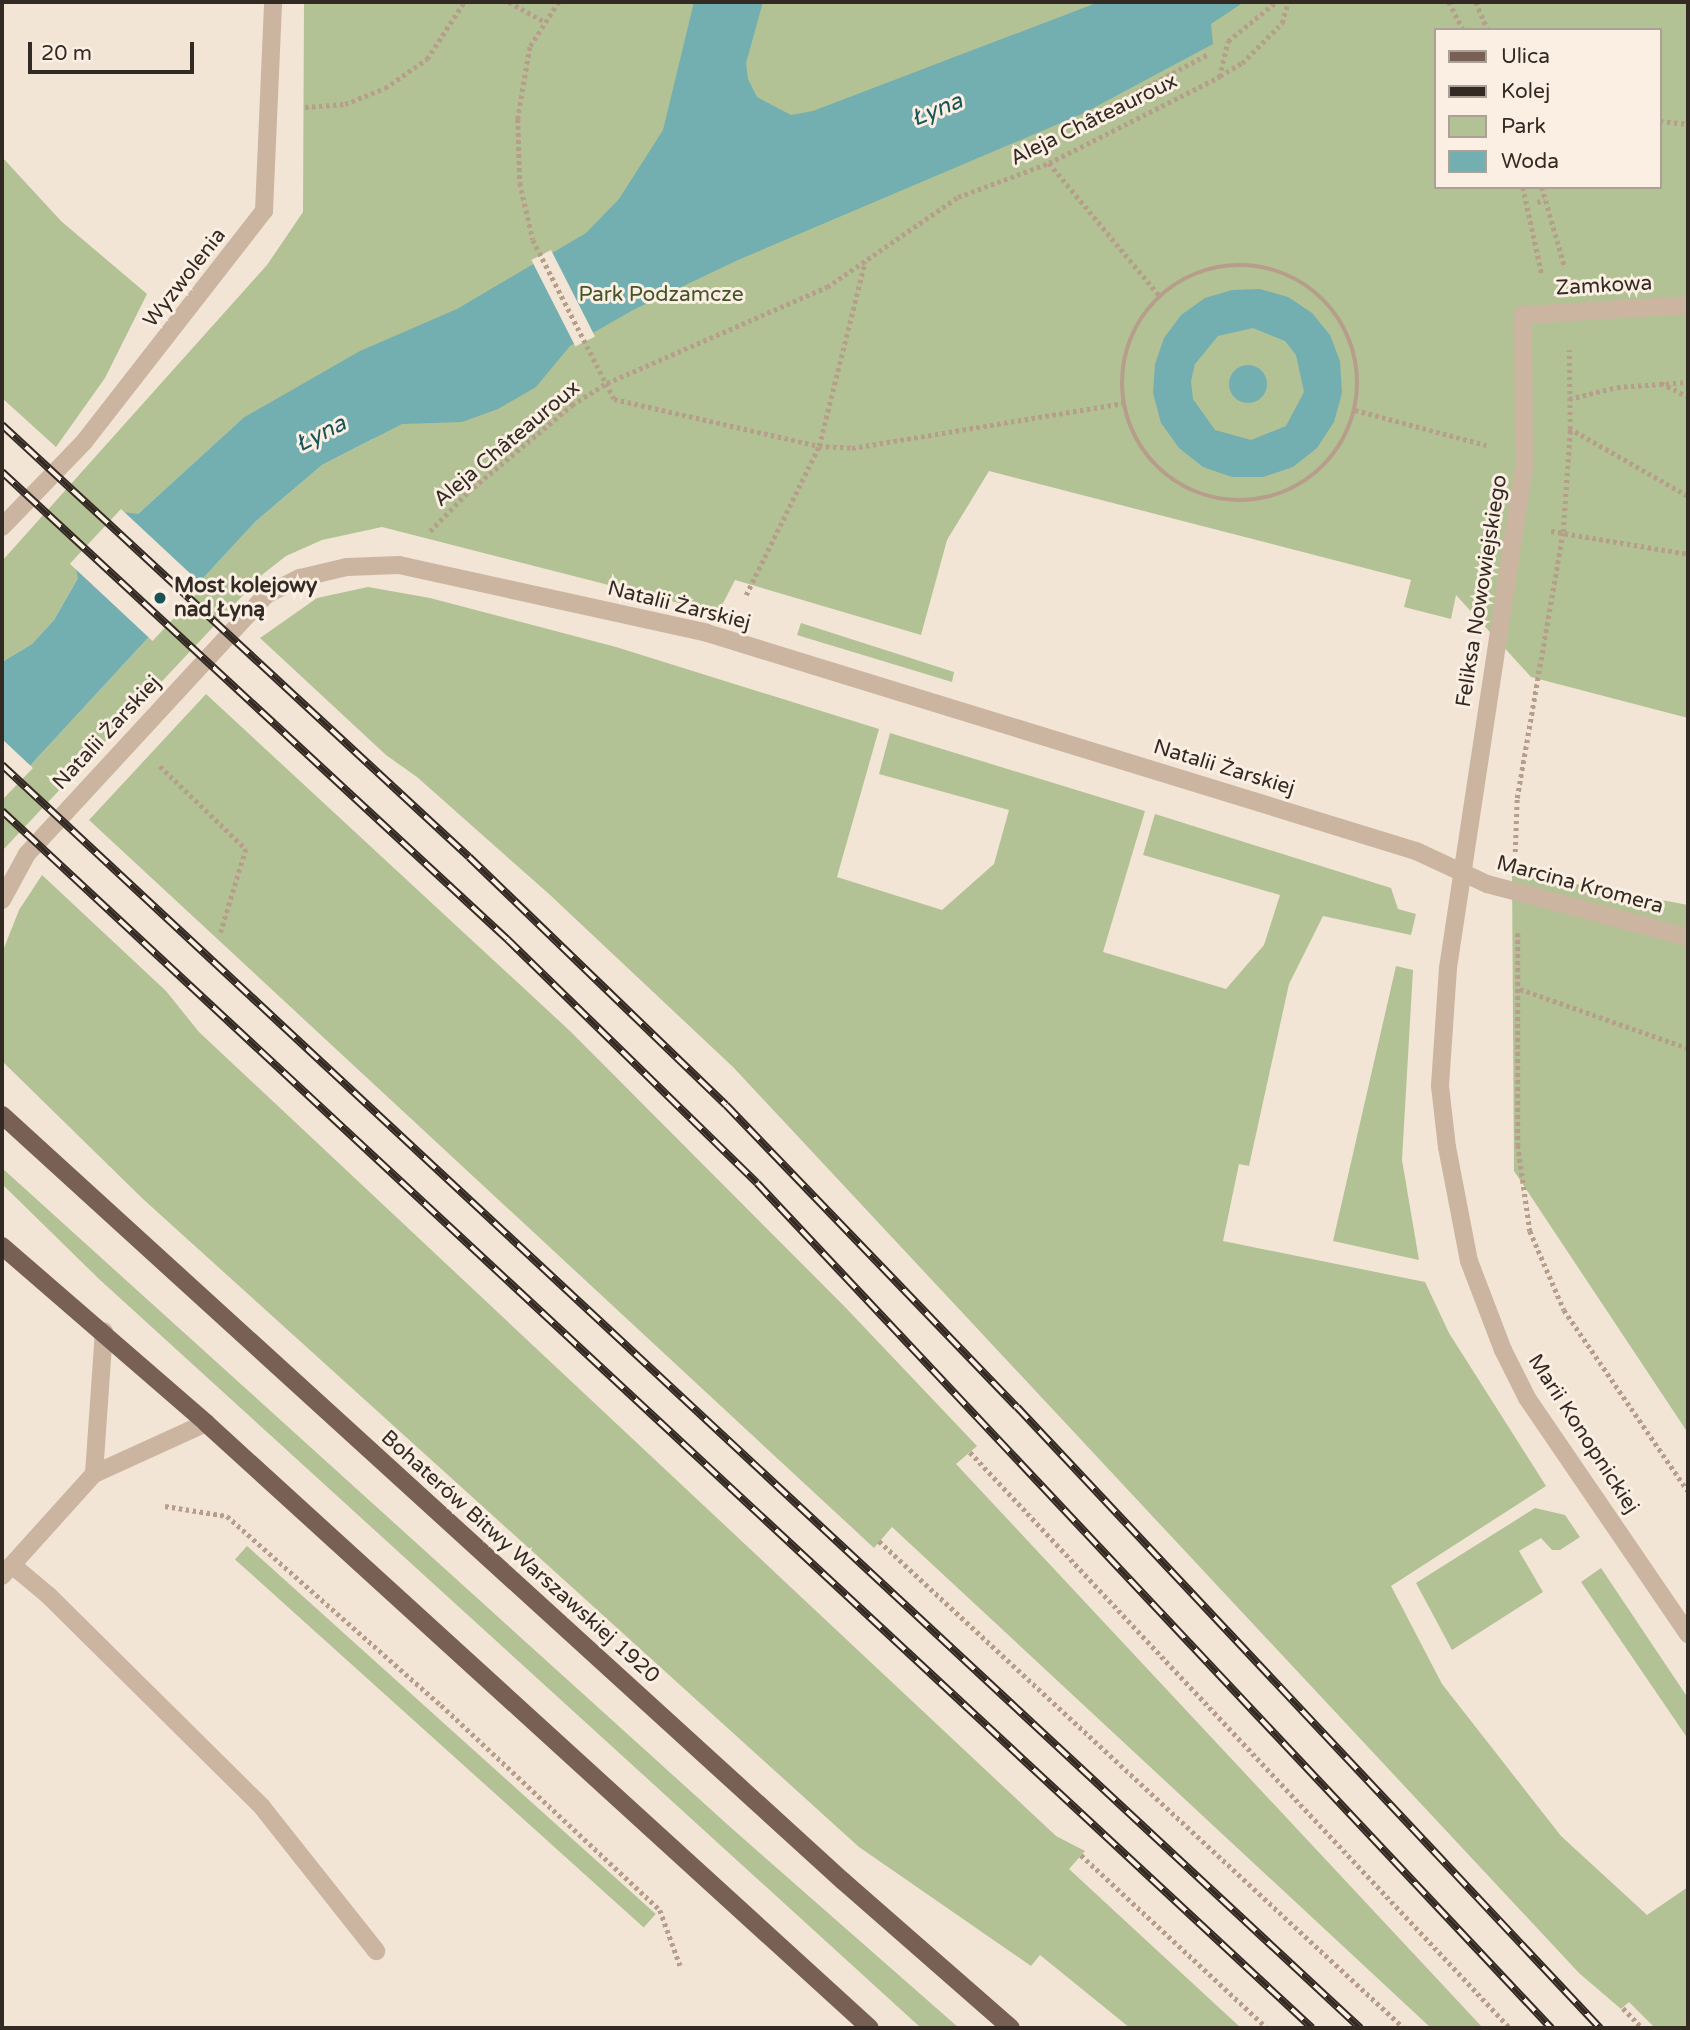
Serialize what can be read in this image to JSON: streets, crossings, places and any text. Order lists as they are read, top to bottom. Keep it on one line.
{"streets":{"main road":["Bohaterów Bitwy Warszawskiej 1920"],"street":["Wyzwolenia","Zamkowa","Feliksa Nowowiejskiego","Natalii Żarskiej","Marcina Kromera","Marii Konopnickiej"],"path":["Aleja Châteauroux"]},"crossings":[["Zamkowa","Feliksa Nowowiejskiego"],["Feliksa Nowowiejskiego","Natalii Żarskiej"],["Feliksa Nowowiejskiego","Marcina Kromera"],["Feliksa Nowowiejskiego","Marii Konopnickiej"],["Natalii Żarskiej","Marcina Kromera"],["Natalii Żarskiej","Marii Konopnickiej"],["Marcina Kromera","Marii Konopnickiej"]],"water":["Łyna"],"parks":["Park Podzamcze"],"places":["Most kolejowy nad Łyną"],"legend":["Ulica","Kolej","Park","Woda"],"scale_bar":"20 m"}
